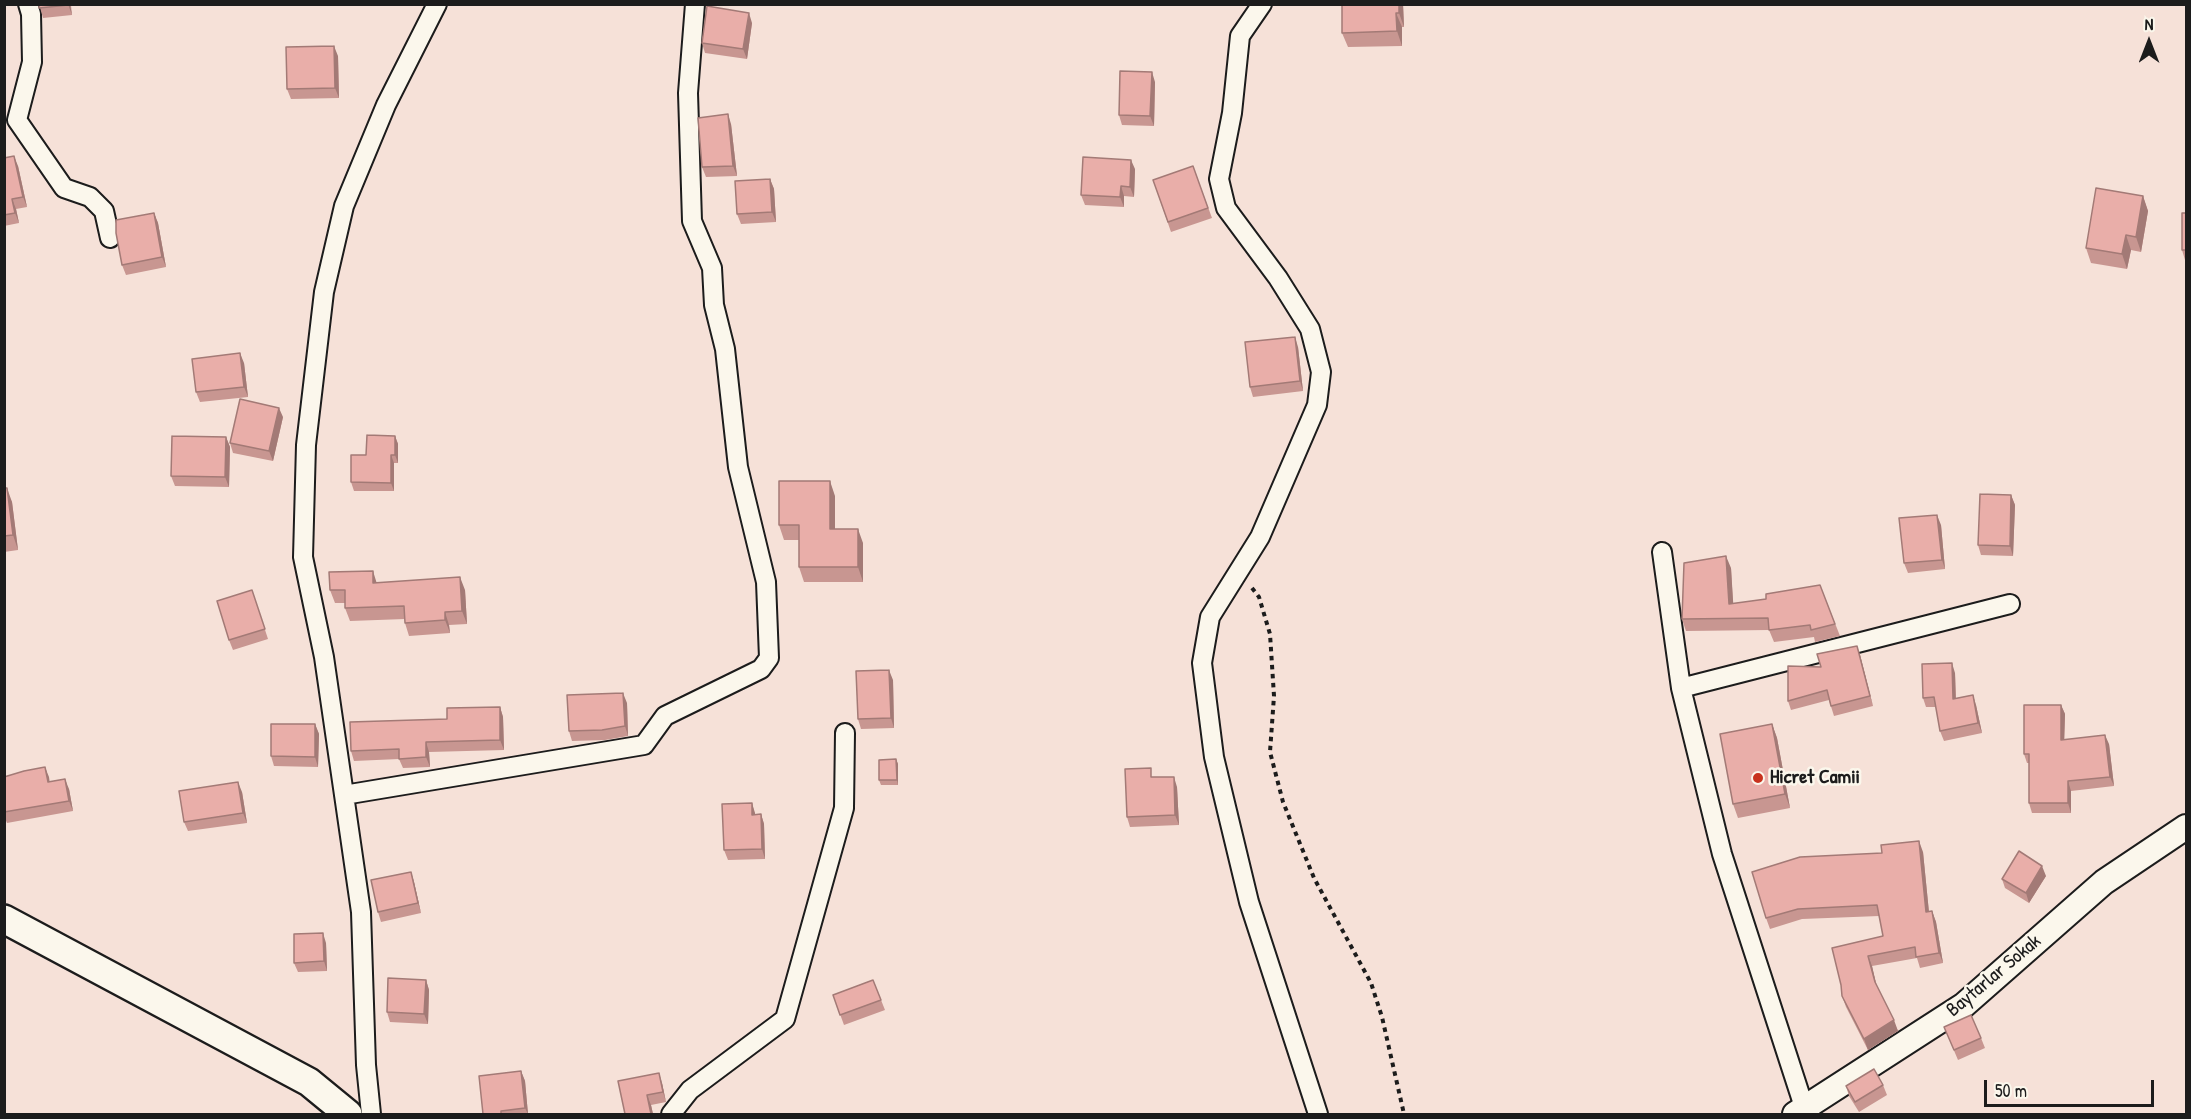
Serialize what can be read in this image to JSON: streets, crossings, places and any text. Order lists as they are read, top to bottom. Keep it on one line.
{"streets":{"street":["Baytarlar Sokak"]},"places":["Hicret Camii"],"scale_bar":"50 m","north":"top"}
